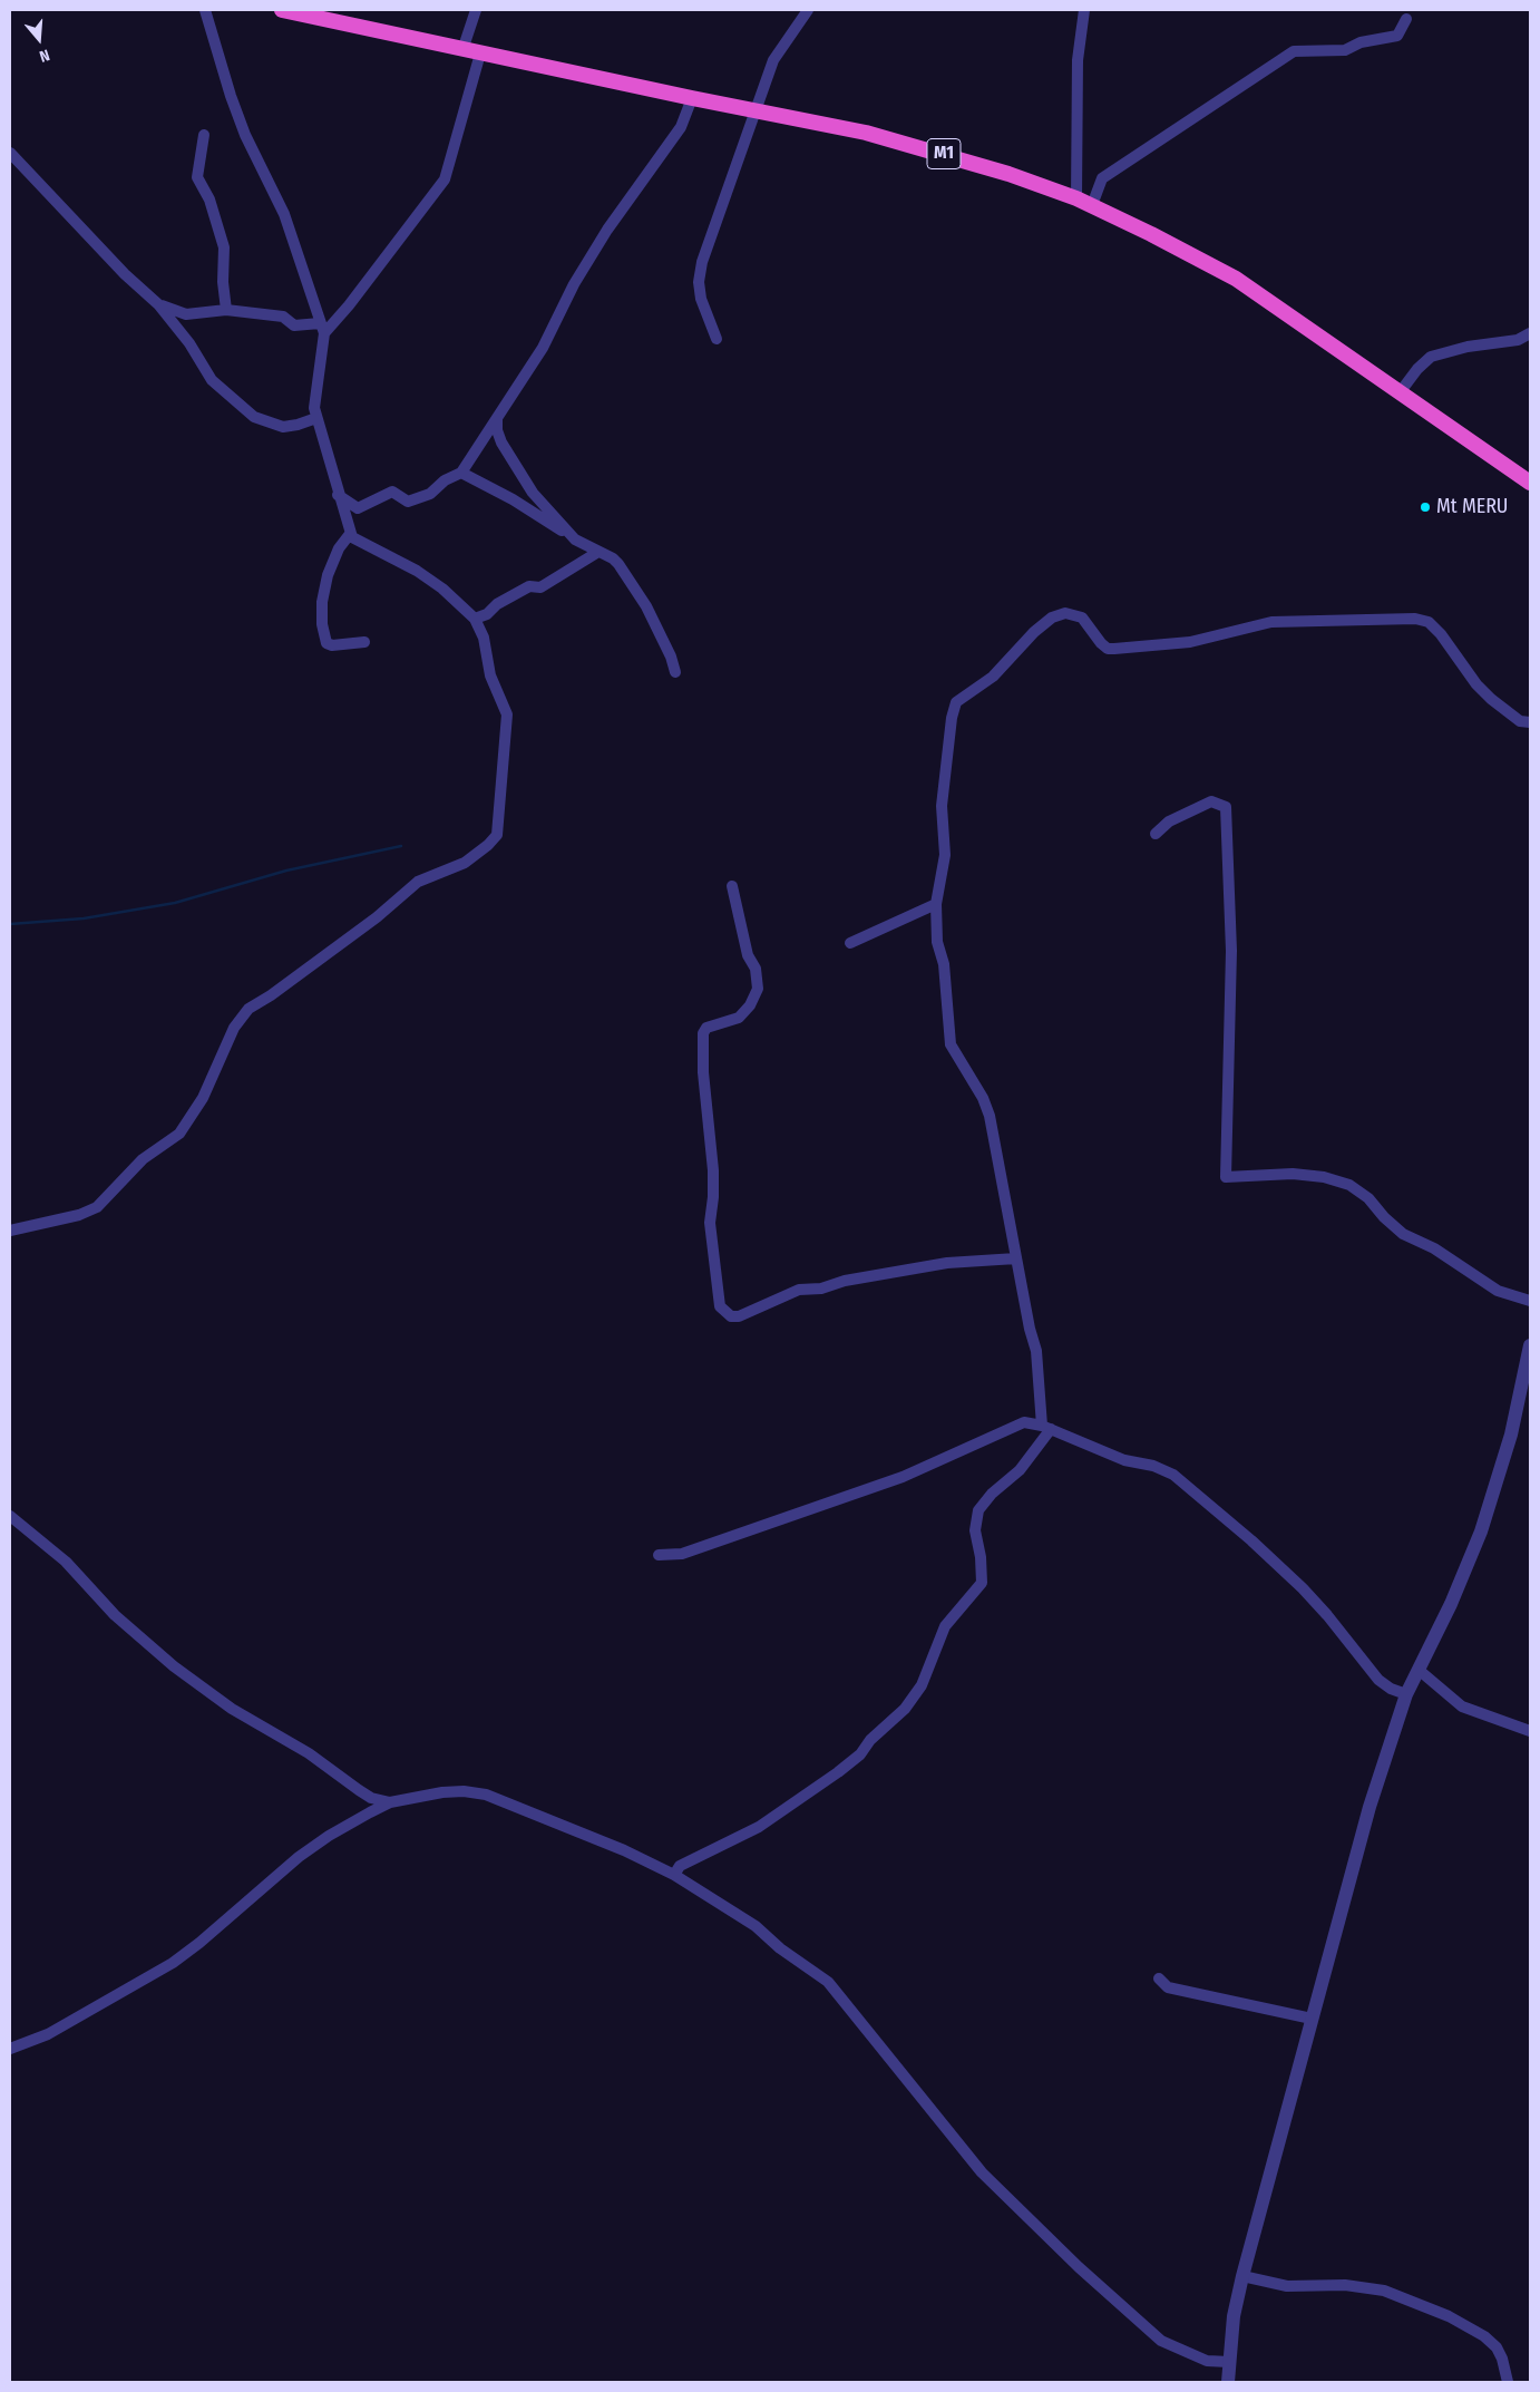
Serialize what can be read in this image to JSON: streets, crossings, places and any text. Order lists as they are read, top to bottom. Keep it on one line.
{"streets":{"highway":["M1"]},"places":["Mt MERU"],"north":"bottom"}
